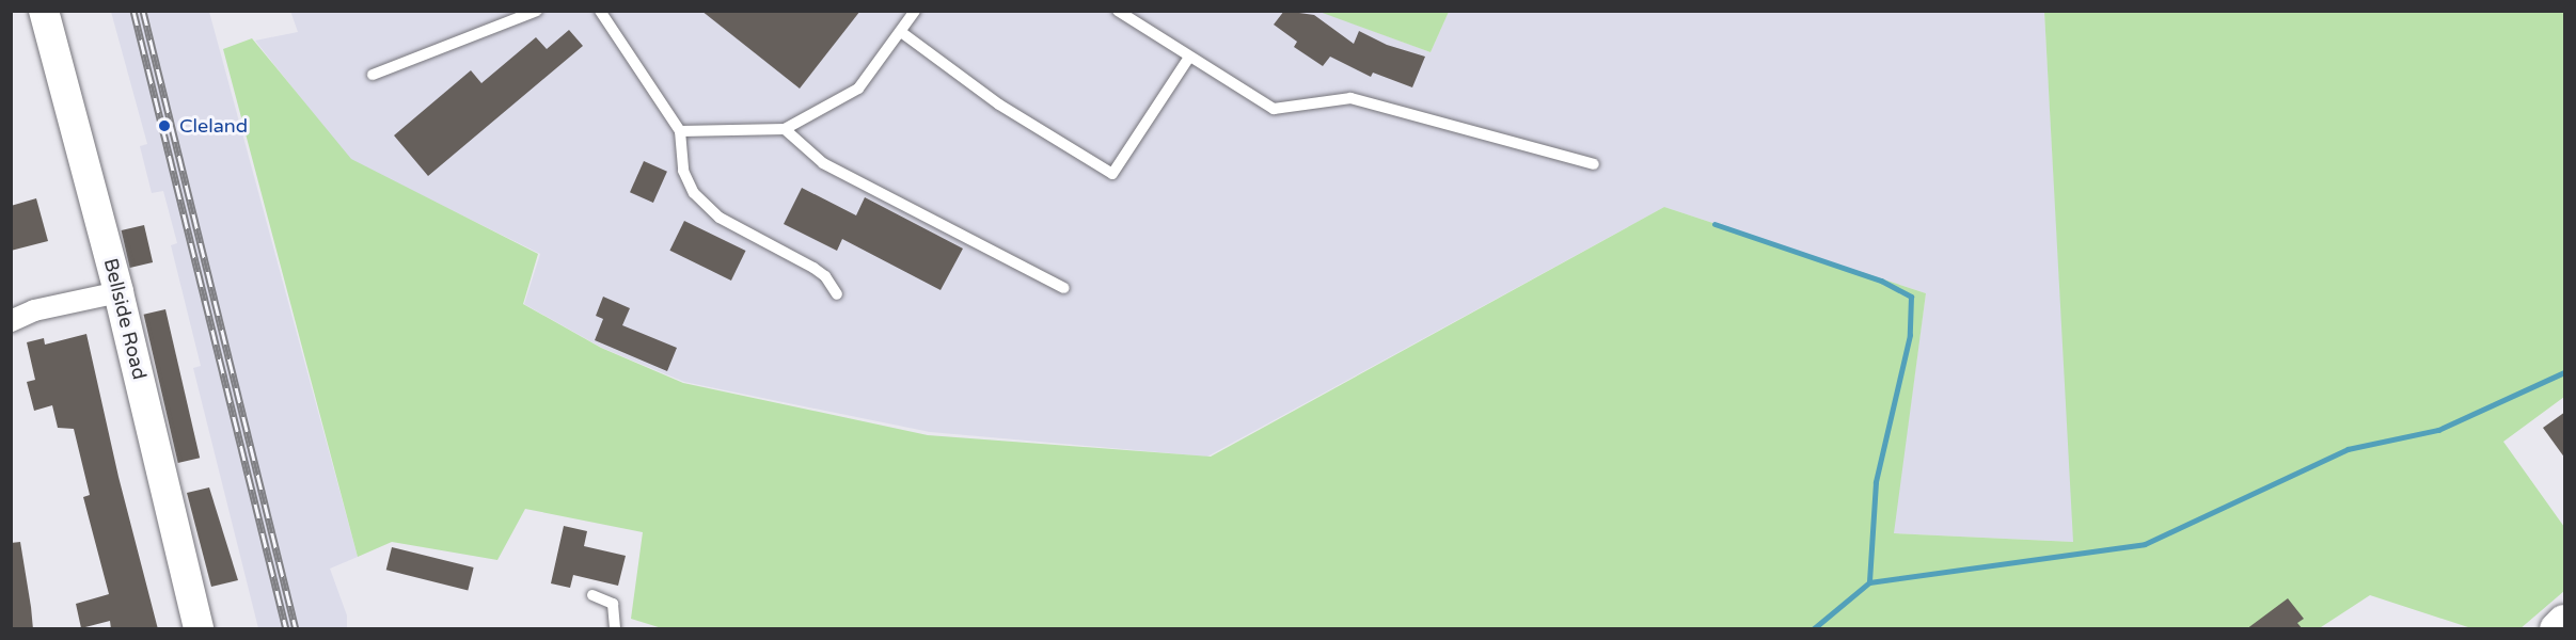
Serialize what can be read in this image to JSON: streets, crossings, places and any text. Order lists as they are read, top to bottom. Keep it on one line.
{"streets":{"main road":["Bellside Road"]},"places":["Cleland"]}
